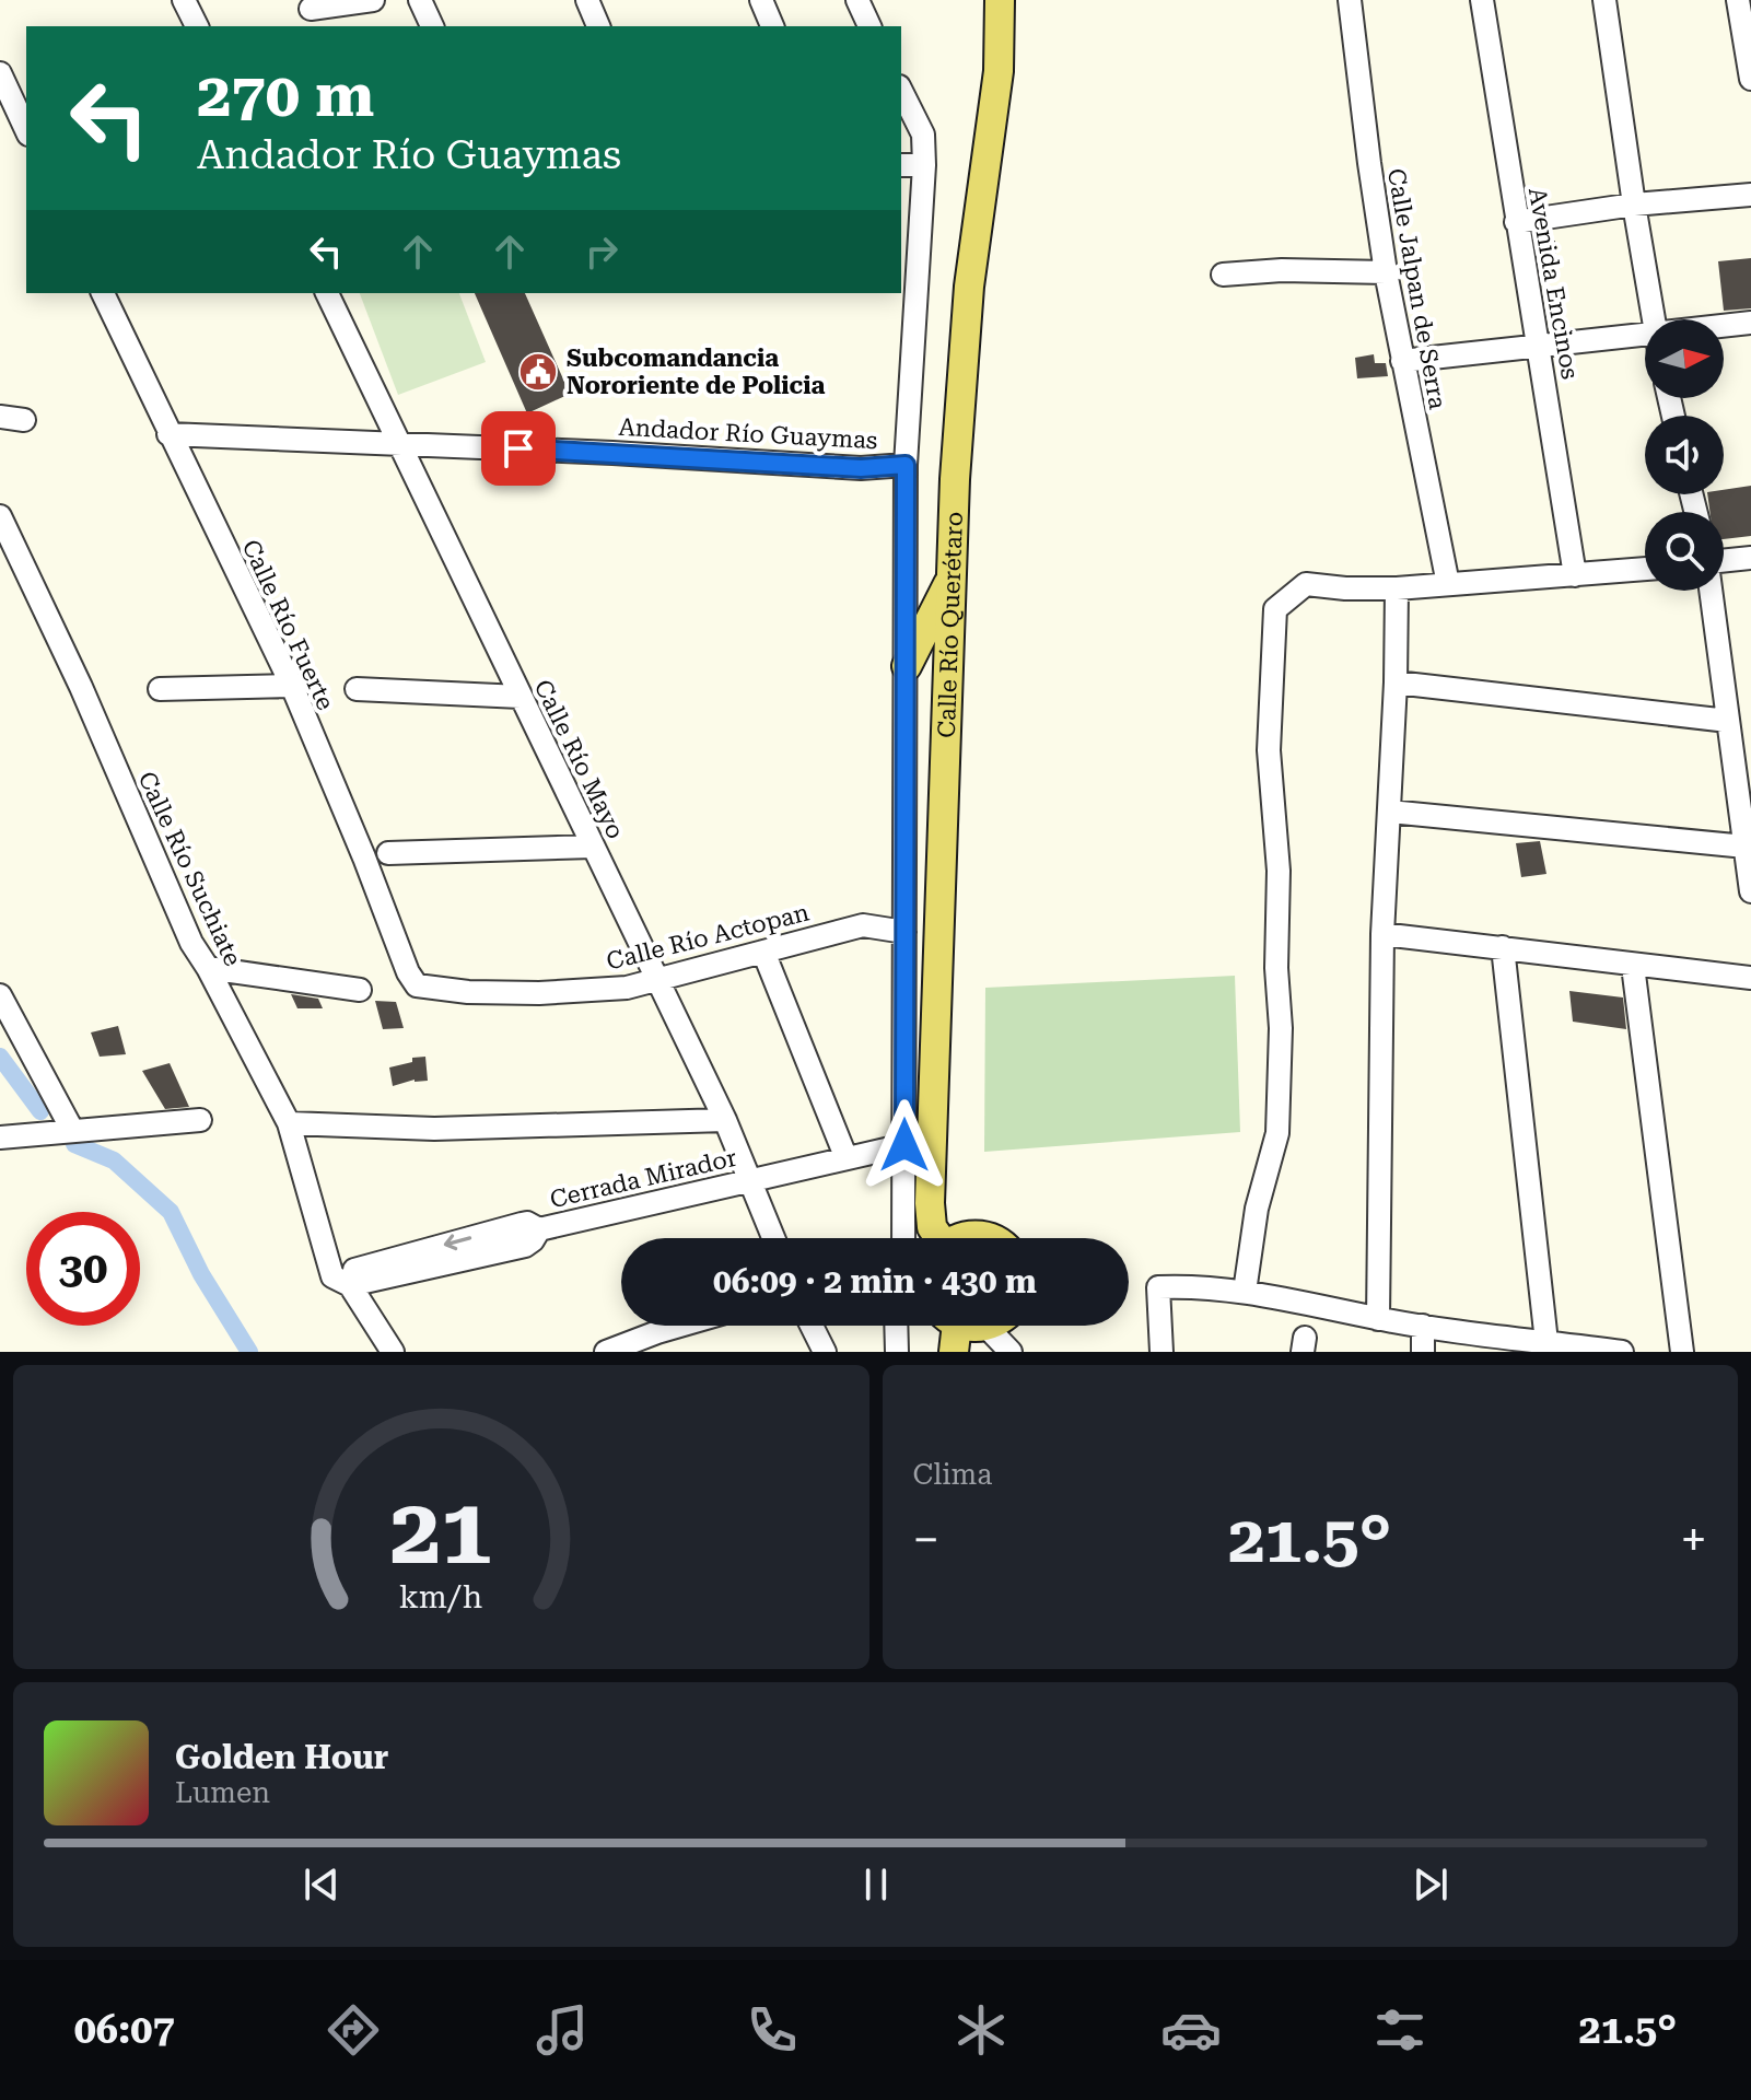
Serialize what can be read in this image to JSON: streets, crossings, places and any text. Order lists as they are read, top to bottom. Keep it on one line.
{"streets":{"main road":["Calle Río Querétaro"],"street":["Avenida Encinos","Calle Jalpan de Serra","Andador Río Guaymas","Calle Río Fuerte","Calle Río Mayo","Calle Río Suchiate","Calle Río Actopan","Cerrada Mirador"]},"crossings":[["Andador Río Guaymas","Calle Río Querétaro"],["Andador Río Guaymas","Calle Río Fuerte"],["Andador Río Guaymas","Calle Río Mayo"],["Calle Río Querétaro","Calle Río Actopan"],["Calle Río Querétaro","Cerrada Mirador"],["Calle Río Fuerte","Calle Río Actopan"],["Calle Río Mayo","Calle Río Actopan"],["Calle Río Mayo","Cerrada Mirador"],["Calle Río Suchiate","Cerrada Mirador"]],"places":{"public building":["Subcomandancia Nororiente de Policia"]},"north":"right","page":{"turn":["270 m","Andador Río Guaymas"],"limit":"30","trip":"06:09 · 2 min · 430 m","tile":"Clima","heat":["−","21.5°","+"],"song":["Golden Hour","Lumen"],"tabs":["06:07","21.5°"],"gauge":["21","km/h"]}}
